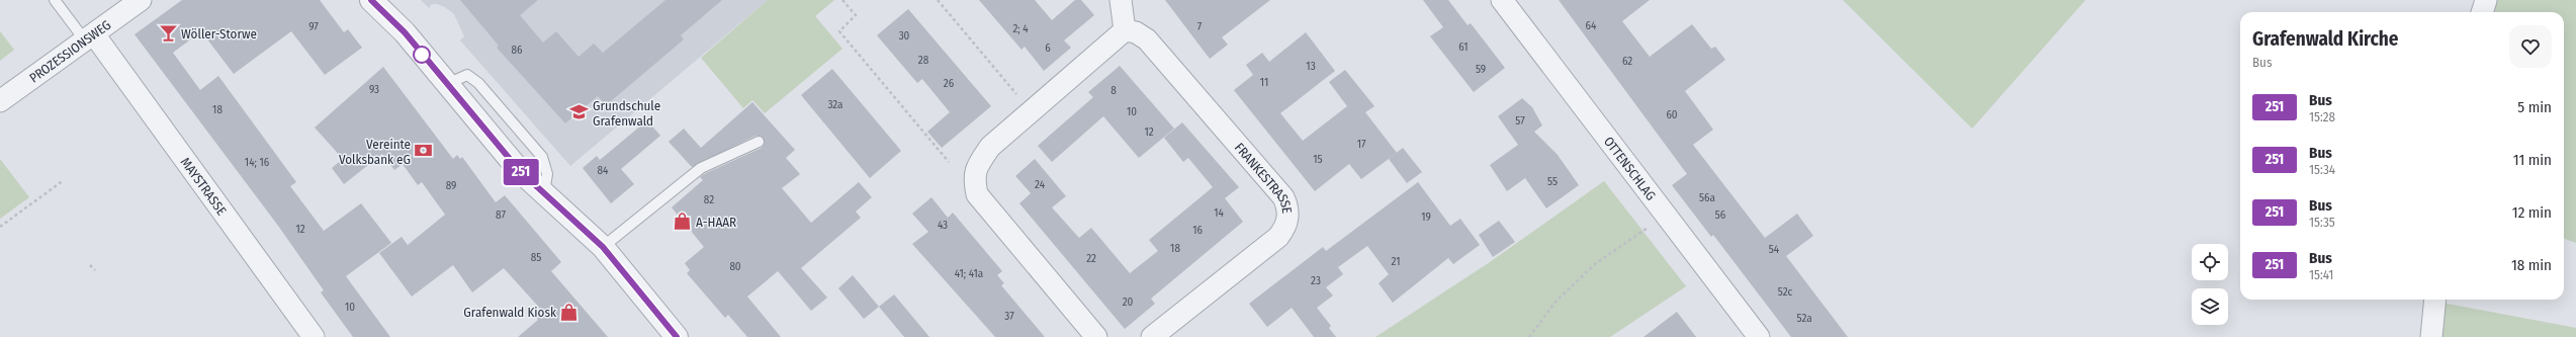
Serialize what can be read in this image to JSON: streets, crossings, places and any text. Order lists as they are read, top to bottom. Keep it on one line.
{"streets":{"street":["PROZESSIONSWEG","OTTENSCHLAG","FRANKESTRASSE","MAYSTRASSE"]},"crossings":[["PROZESSIONSWEG","MAYSTRASSE"]],"places":{"bar":["Wöller-Storwe"],"school or university":["Grundschule Grafenwald"],"bank":["Vereinte Volksbank eG"],"shop":["A-HAAR","Grafenwald Kiosk"]},"lines":["bus line 251"],"house_numbers":["64","97","7","2; 4","30","61","6","86","28","62","13","59","11","26","93","8","32a","18","10","60","57","12","17","15","14; 16","84","55","24","89","56a","82","14","87","56","19","43","12","16","18","54","85","22","21","80","41; 41a","23","52c","20","10","37","52a"],"page":{"on_map":"251","heading":["Grafenwald Kirche","Bus"],"list":[{"mark":"251","name":"Bus","note":"15:28","value":"5 min"},{"mark":"251","name":"Bus","note":"15:34","value":"11 min"},{"mark":"251","name":"Bus","note":"15:35","value":"12 min"},{"mark":"251","name":"Bus","note":"15:41","value":"18 min"}]}}
